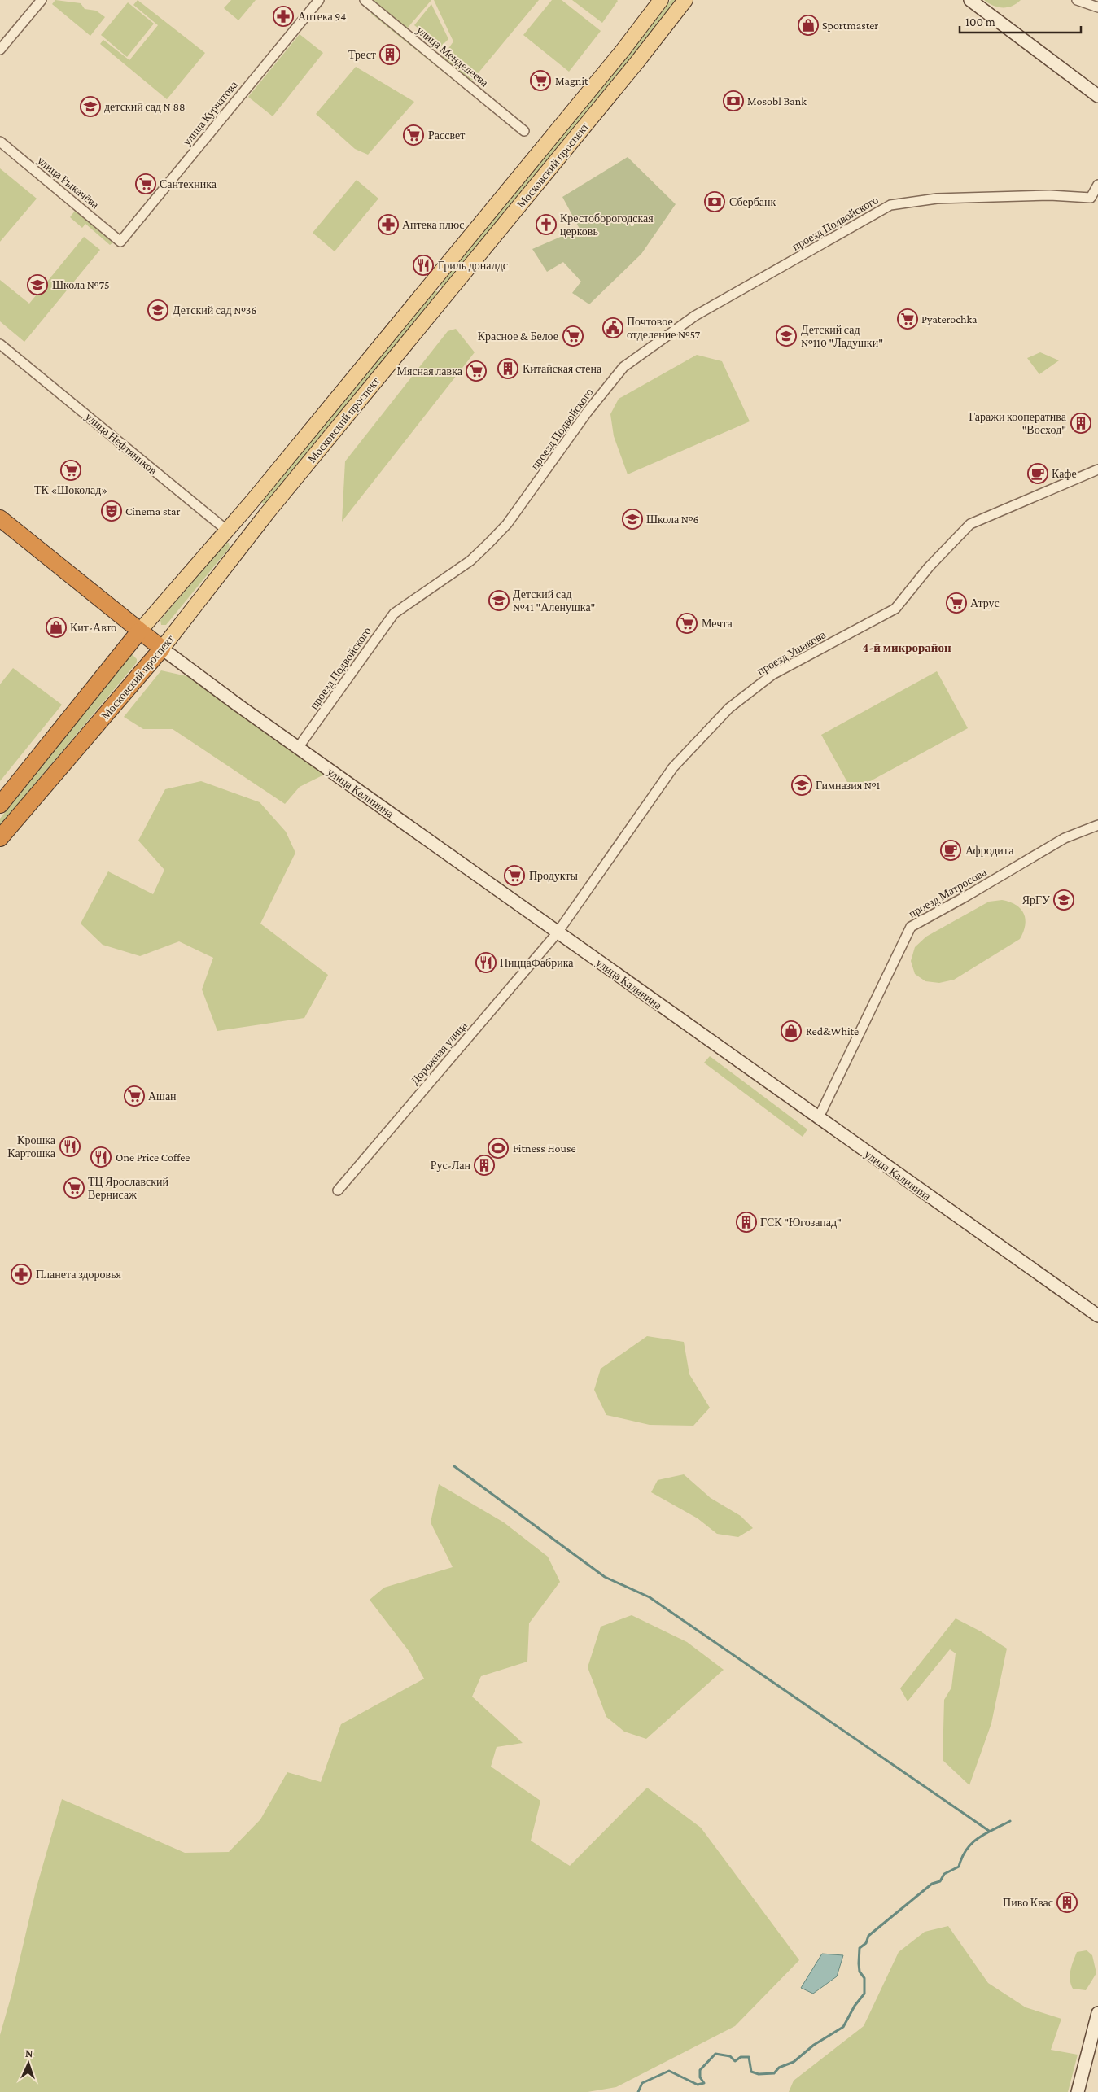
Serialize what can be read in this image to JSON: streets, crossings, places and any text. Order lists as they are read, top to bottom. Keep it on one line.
{"streets":{"highway":["Московский проспект"],"main road":["улица Нефтяников","улица Калинина"],"street":["улица Менделеева","улица Курчатова","улица Рыкачёва","проезд Подвойского","проезд Ушакова","проезд Матросова","Дорожная улица"]},"crossings":[["улица Курчатова","улица Рыкачёва"],["Московский проспект","улица Нефтяников"],["Московский проспект","улица Калинина"],["проезд Подвойского","улица Калинина"],["проезд Ушакова","улица Калинина"],["проезд Ушакова","Дорожная улица"],["улица Калинина","проезд Матросова"],["улица Калинина","Дорожная улица"]],"districts":["4-й микрорайон"],"places":{"pharmacy":["Аптека 94","Аптека плюс","Планета здоровья"],"shop":["Sportmaster","Кит-Авто","Red&White"],"building":["Трест","Китайская стена","Гаражи кооператива \"Восход\"","Рус-Лан","ГСК \"Югозапад\"","Пиво Квас"],"supermarket":["Magnit","Рассвет","Сантехника","Pyaterochka","Красное & Белое","Мясная лавка","ТК «Шоколад»","Атрус","Мечта","Продукты","Ашан","ТЦ Ярославский Вернисаж"],"bank":["Mosobl Bank","Сбербанк"],"school or university":["детский сад N 88","Школа №75","Детский сад №36","Детский сад №110 \"Ладушки\"","Школа №6","Детский сад №41 \"Аленушка\"","Гимназия №1","ЯрГУ"],"church":["Крестоборогодская церковь"],"restaurant":["Гриль доналдс","ПиццаФабрика","Крошка Картошка","One Price Coffee"],"public building":["Почтовое отделение №57"],"cafe":["Кафе","Афродита"],"theatre":["Cinema star"],"sports":["Fitness House"]},"scale_bar":"100 m","north":"top"}
